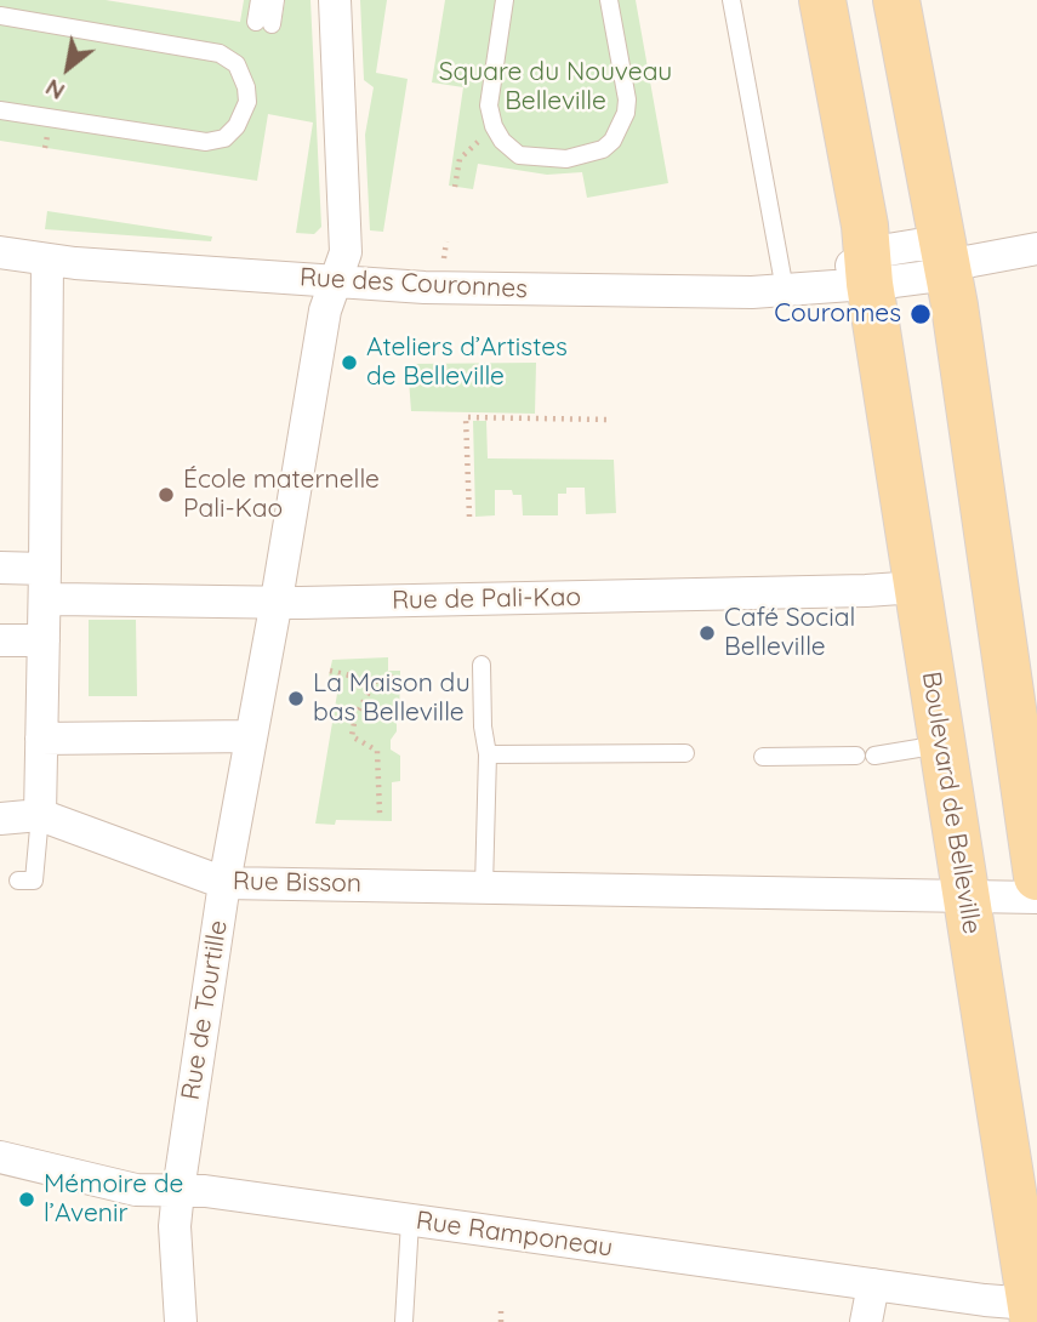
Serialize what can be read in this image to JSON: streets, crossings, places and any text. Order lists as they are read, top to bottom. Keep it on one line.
{"streets":{"main road":["Boulevard de Belleville"],"street":["Rue des Couronnes","Rue de Pali-Kao","Rue Bisson","Rue de Tourtille","Rue Ramponeau"]},"crossings":[["Rue des Couronnes","Boulevard de Belleville"],["Rue des Couronnes","Rue de Tourtille"],["Rue de Pali-Kao","Boulevard de Belleville"],["Rue de Pali-Kao","Rue de Tourtille"],["Boulevard de Belleville","Rue Bisson"],["Boulevard de Belleville","Rue Ramponeau"],["Rue Bisson","Rue de Tourtille"],["Rue de Tourtille","Rue Ramponeau"]],"parks":["Square du Nouveau Belleville"],"places":["Couronnes","Ateliers d’Artistes de Belleville","École maternelle Pali-Kao","Café Social Belleville","La Maison du bas Belleville","Mémoire de l’Avenir"],"north":"bottom left"}
